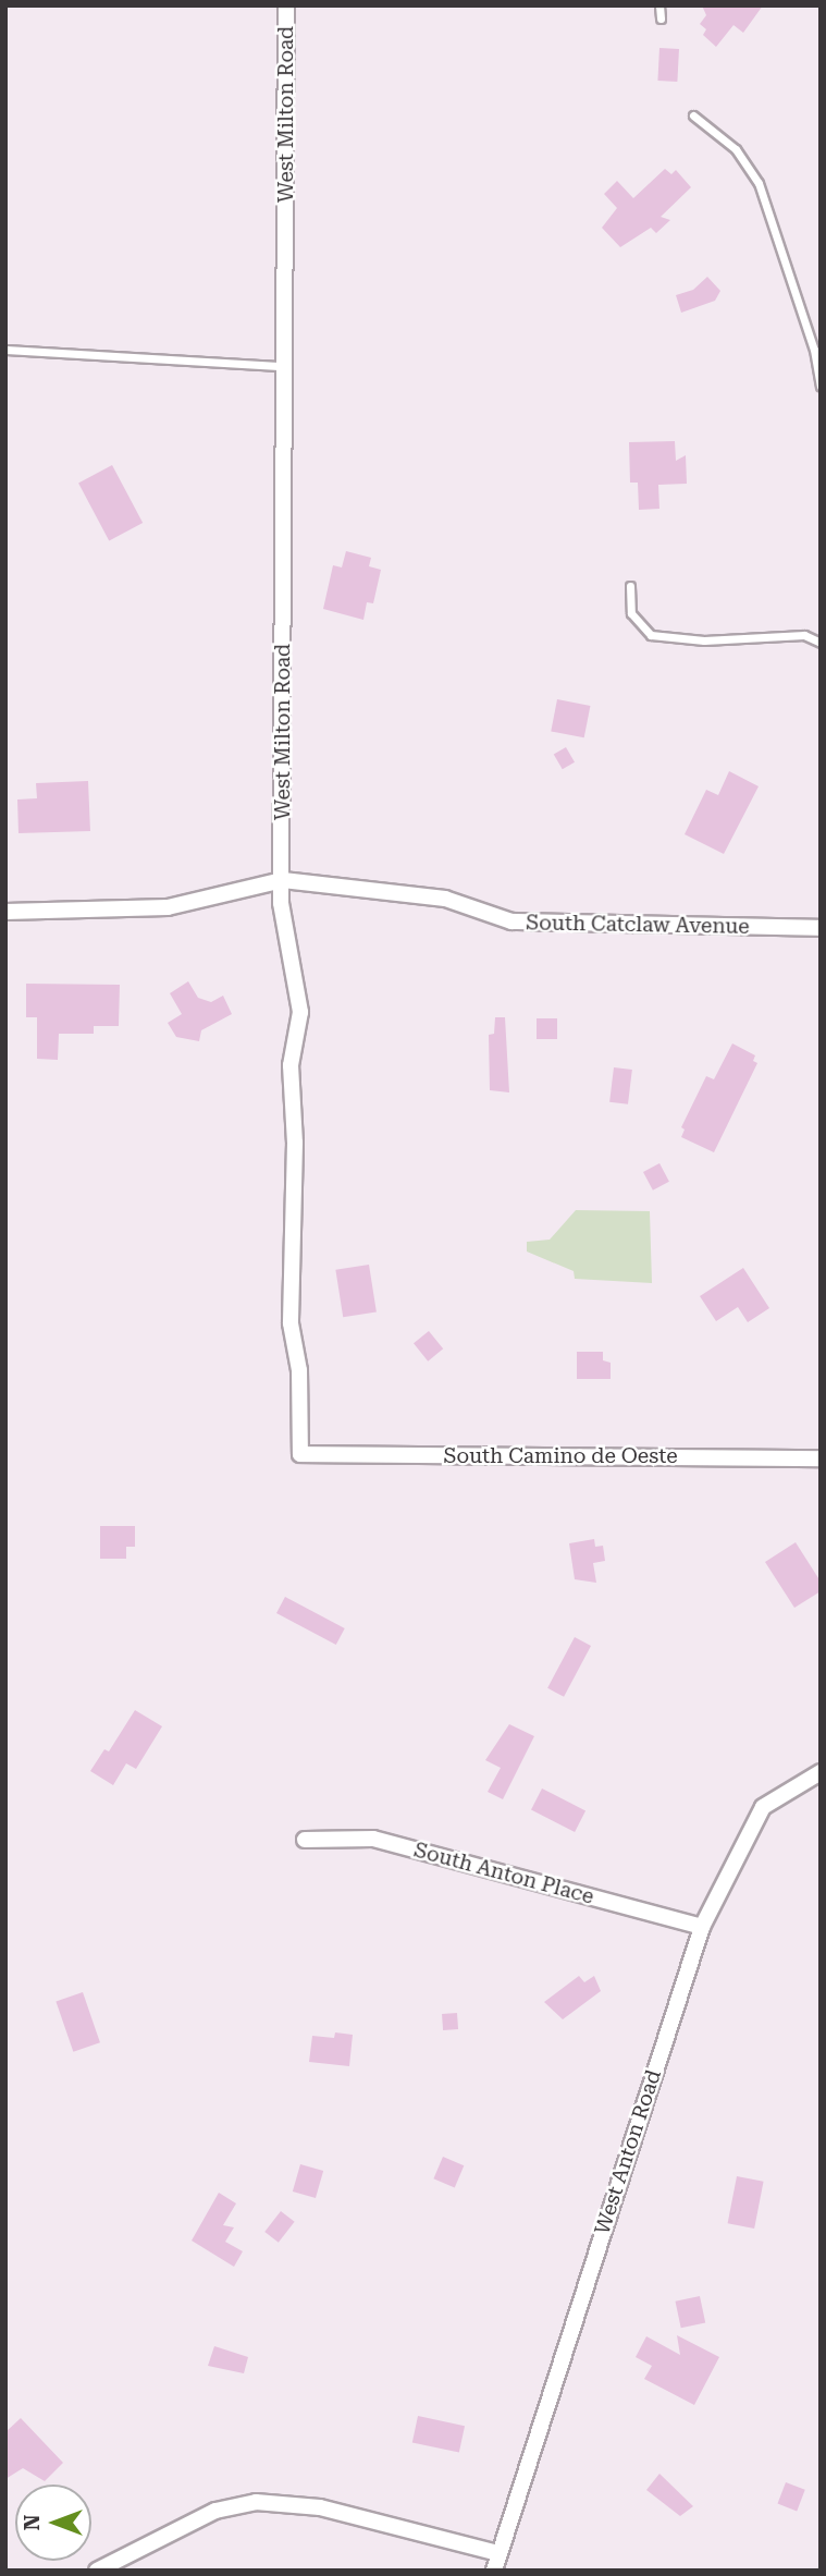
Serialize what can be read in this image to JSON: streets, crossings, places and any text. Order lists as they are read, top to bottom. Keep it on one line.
{"streets":{"street":["West Milton Road","South Catclaw Avenue","South Camino de Oeste","South Anton Place","West Anton Road"]},"crossings":[["West Milton Road","South Catclaw Avenue"],["West Milton Road","South Camino de Oeste"],["South Anton Place","West Anton Road"]],"north":"left"}
